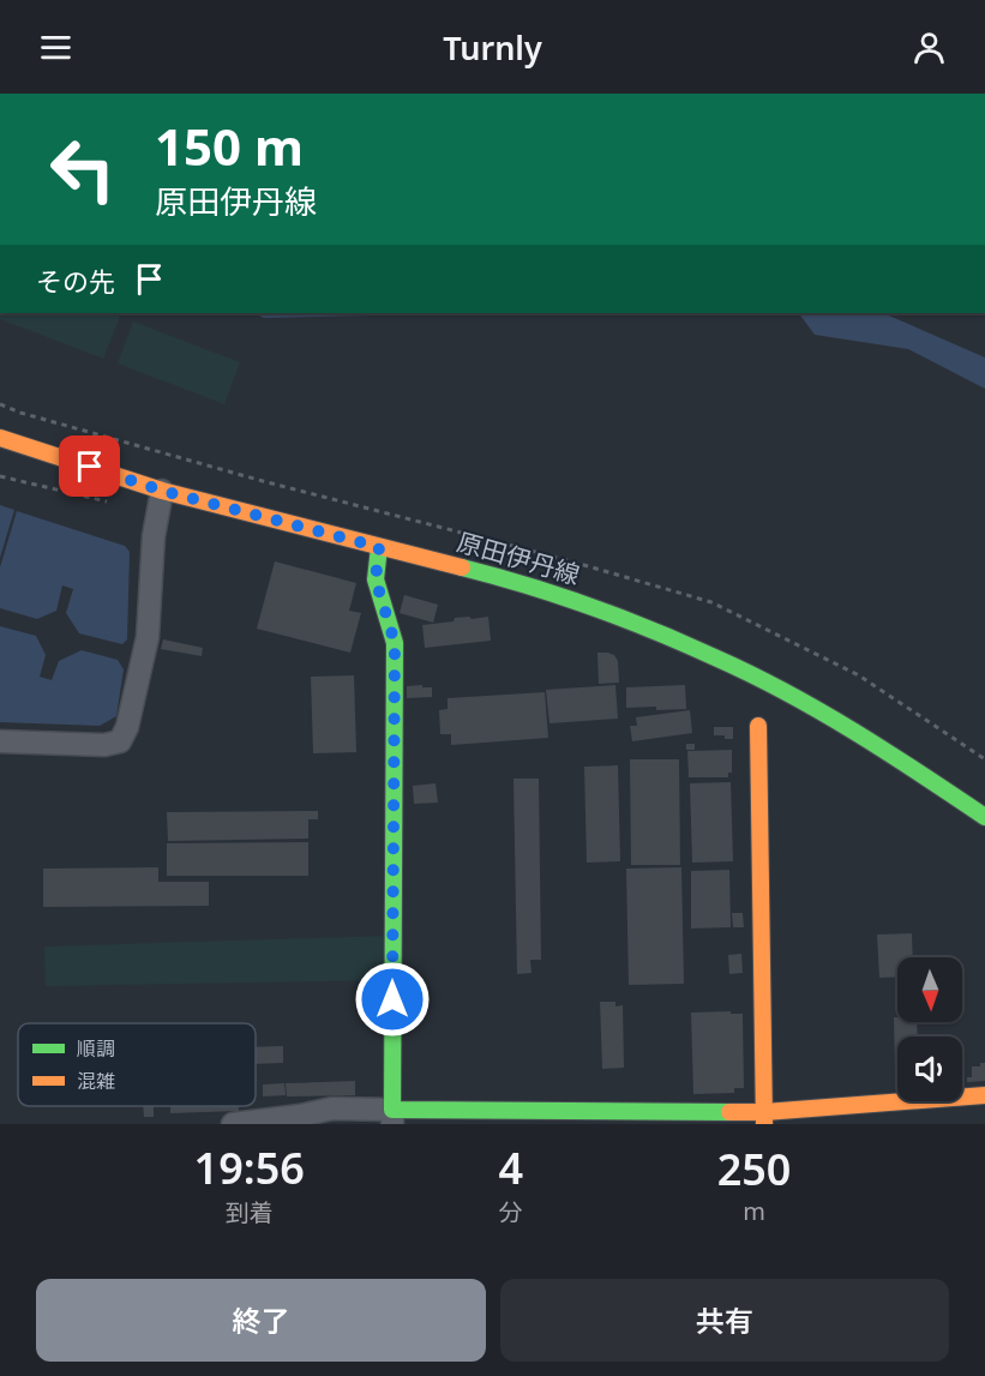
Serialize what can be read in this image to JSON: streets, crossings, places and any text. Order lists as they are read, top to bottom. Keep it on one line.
{"streets":{"street":["原田伊丹線"]},"legend":["順調","混雑"],"north":"bottom","page":{"header":"Turnly","turn":["150 m","原田伊丹線"],"then":"その先","eta":["19:56","到着","4","分","250","m"],"buttons":["終了","共有"]}}
